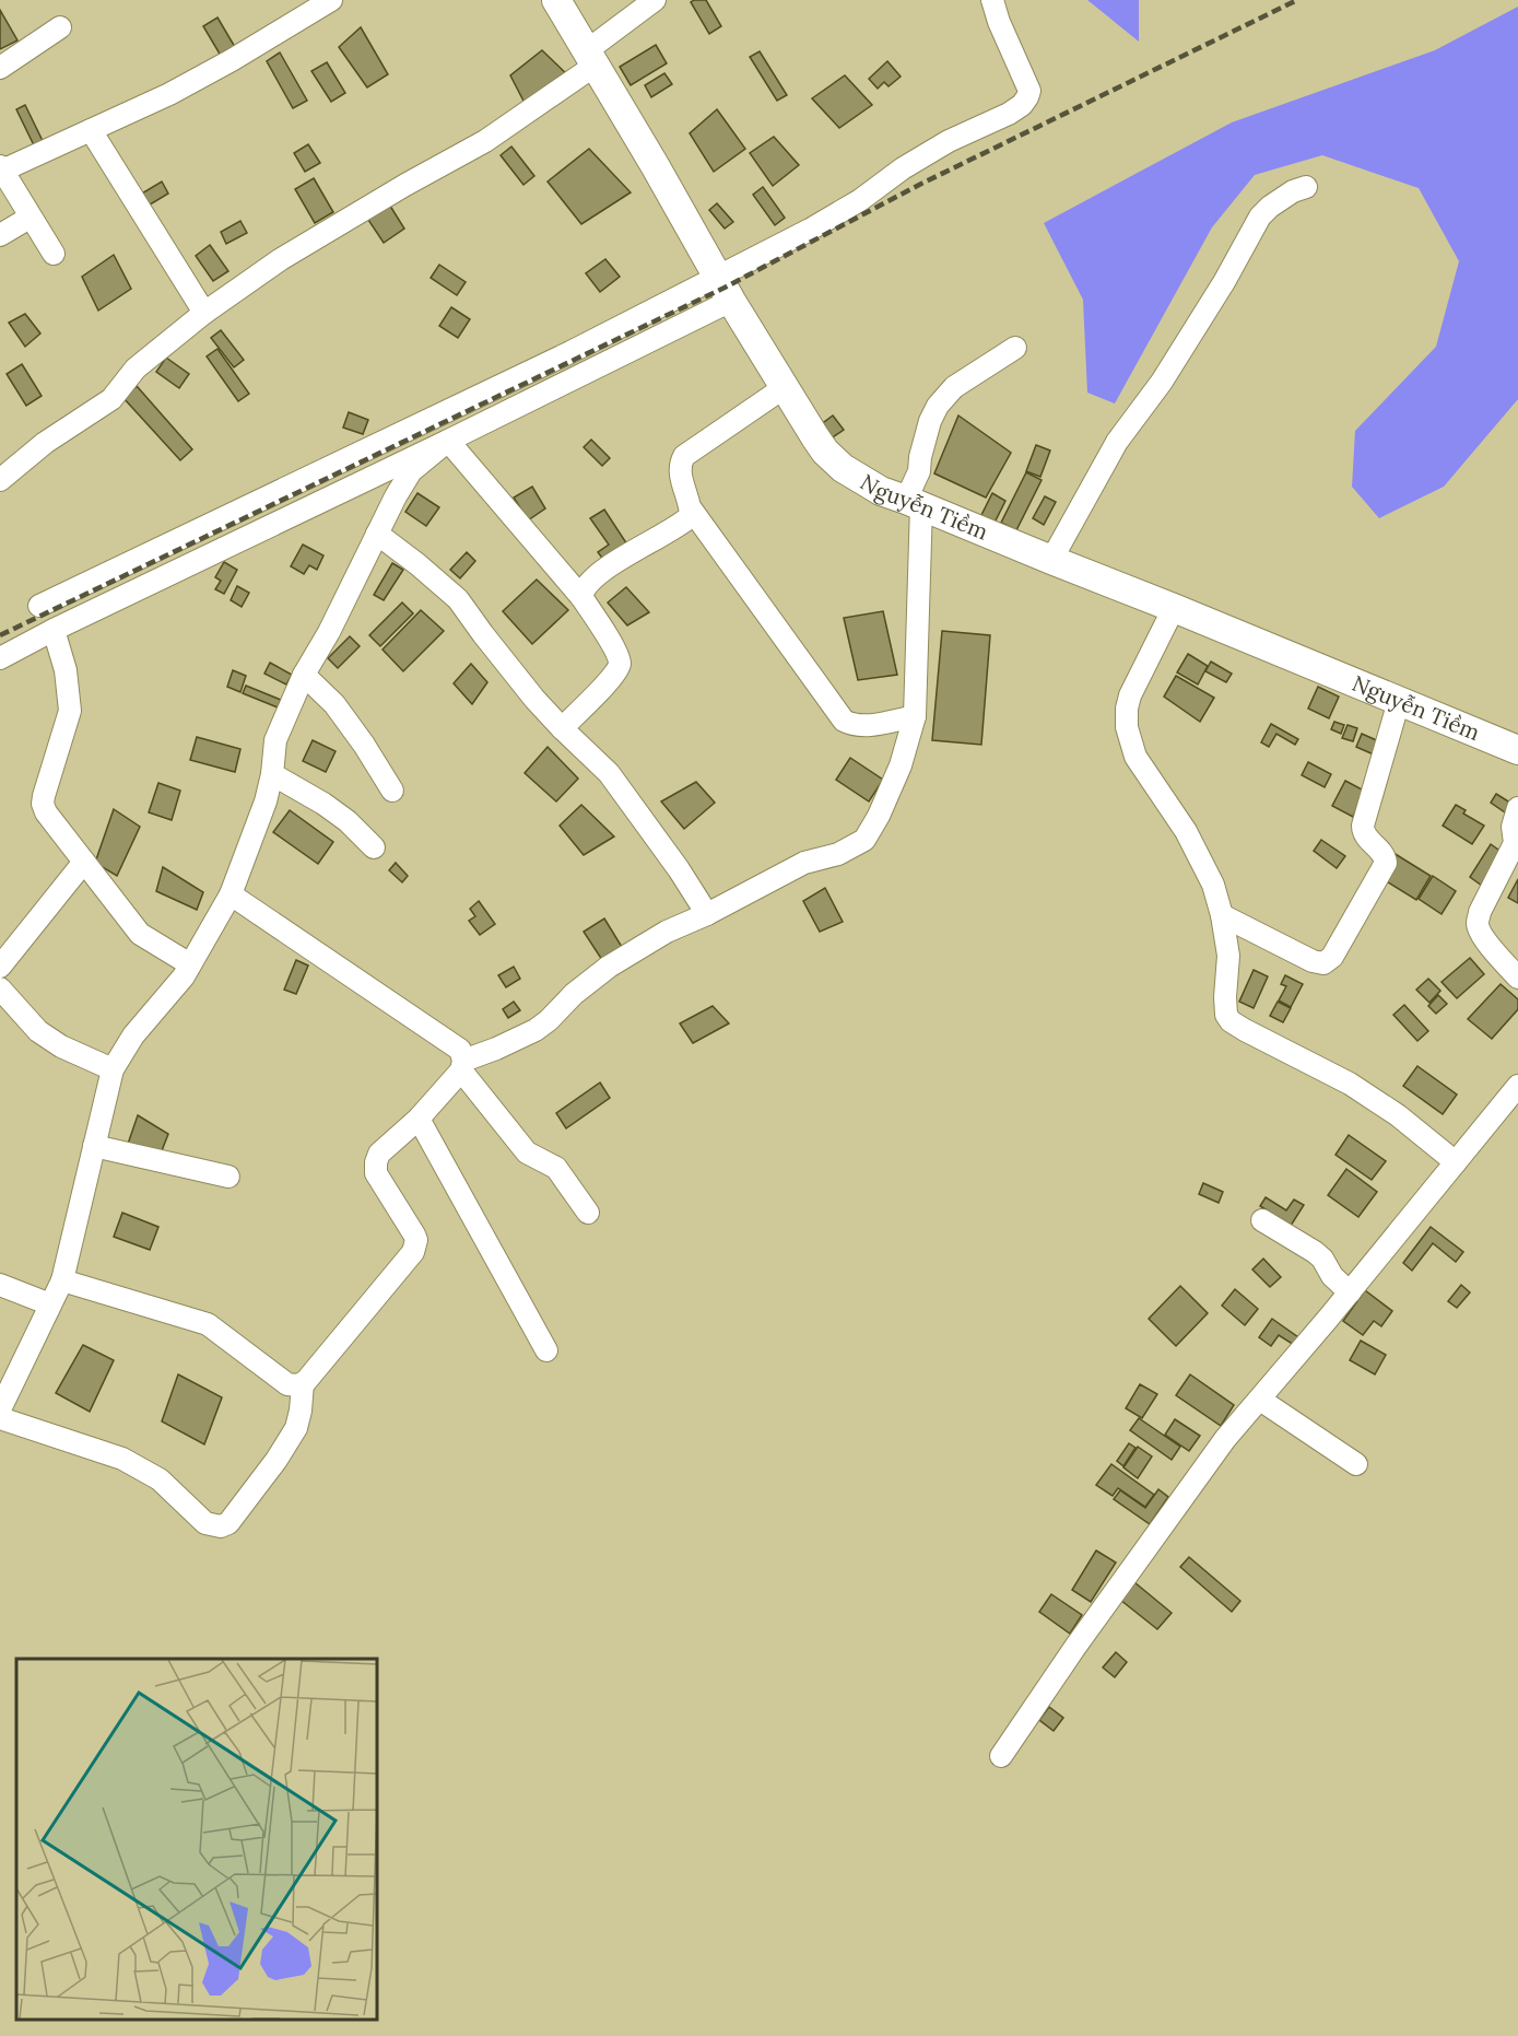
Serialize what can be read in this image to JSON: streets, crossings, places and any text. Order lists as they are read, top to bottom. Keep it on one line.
{"streets":{"street":["Nguyễn Tiềm"]}}
